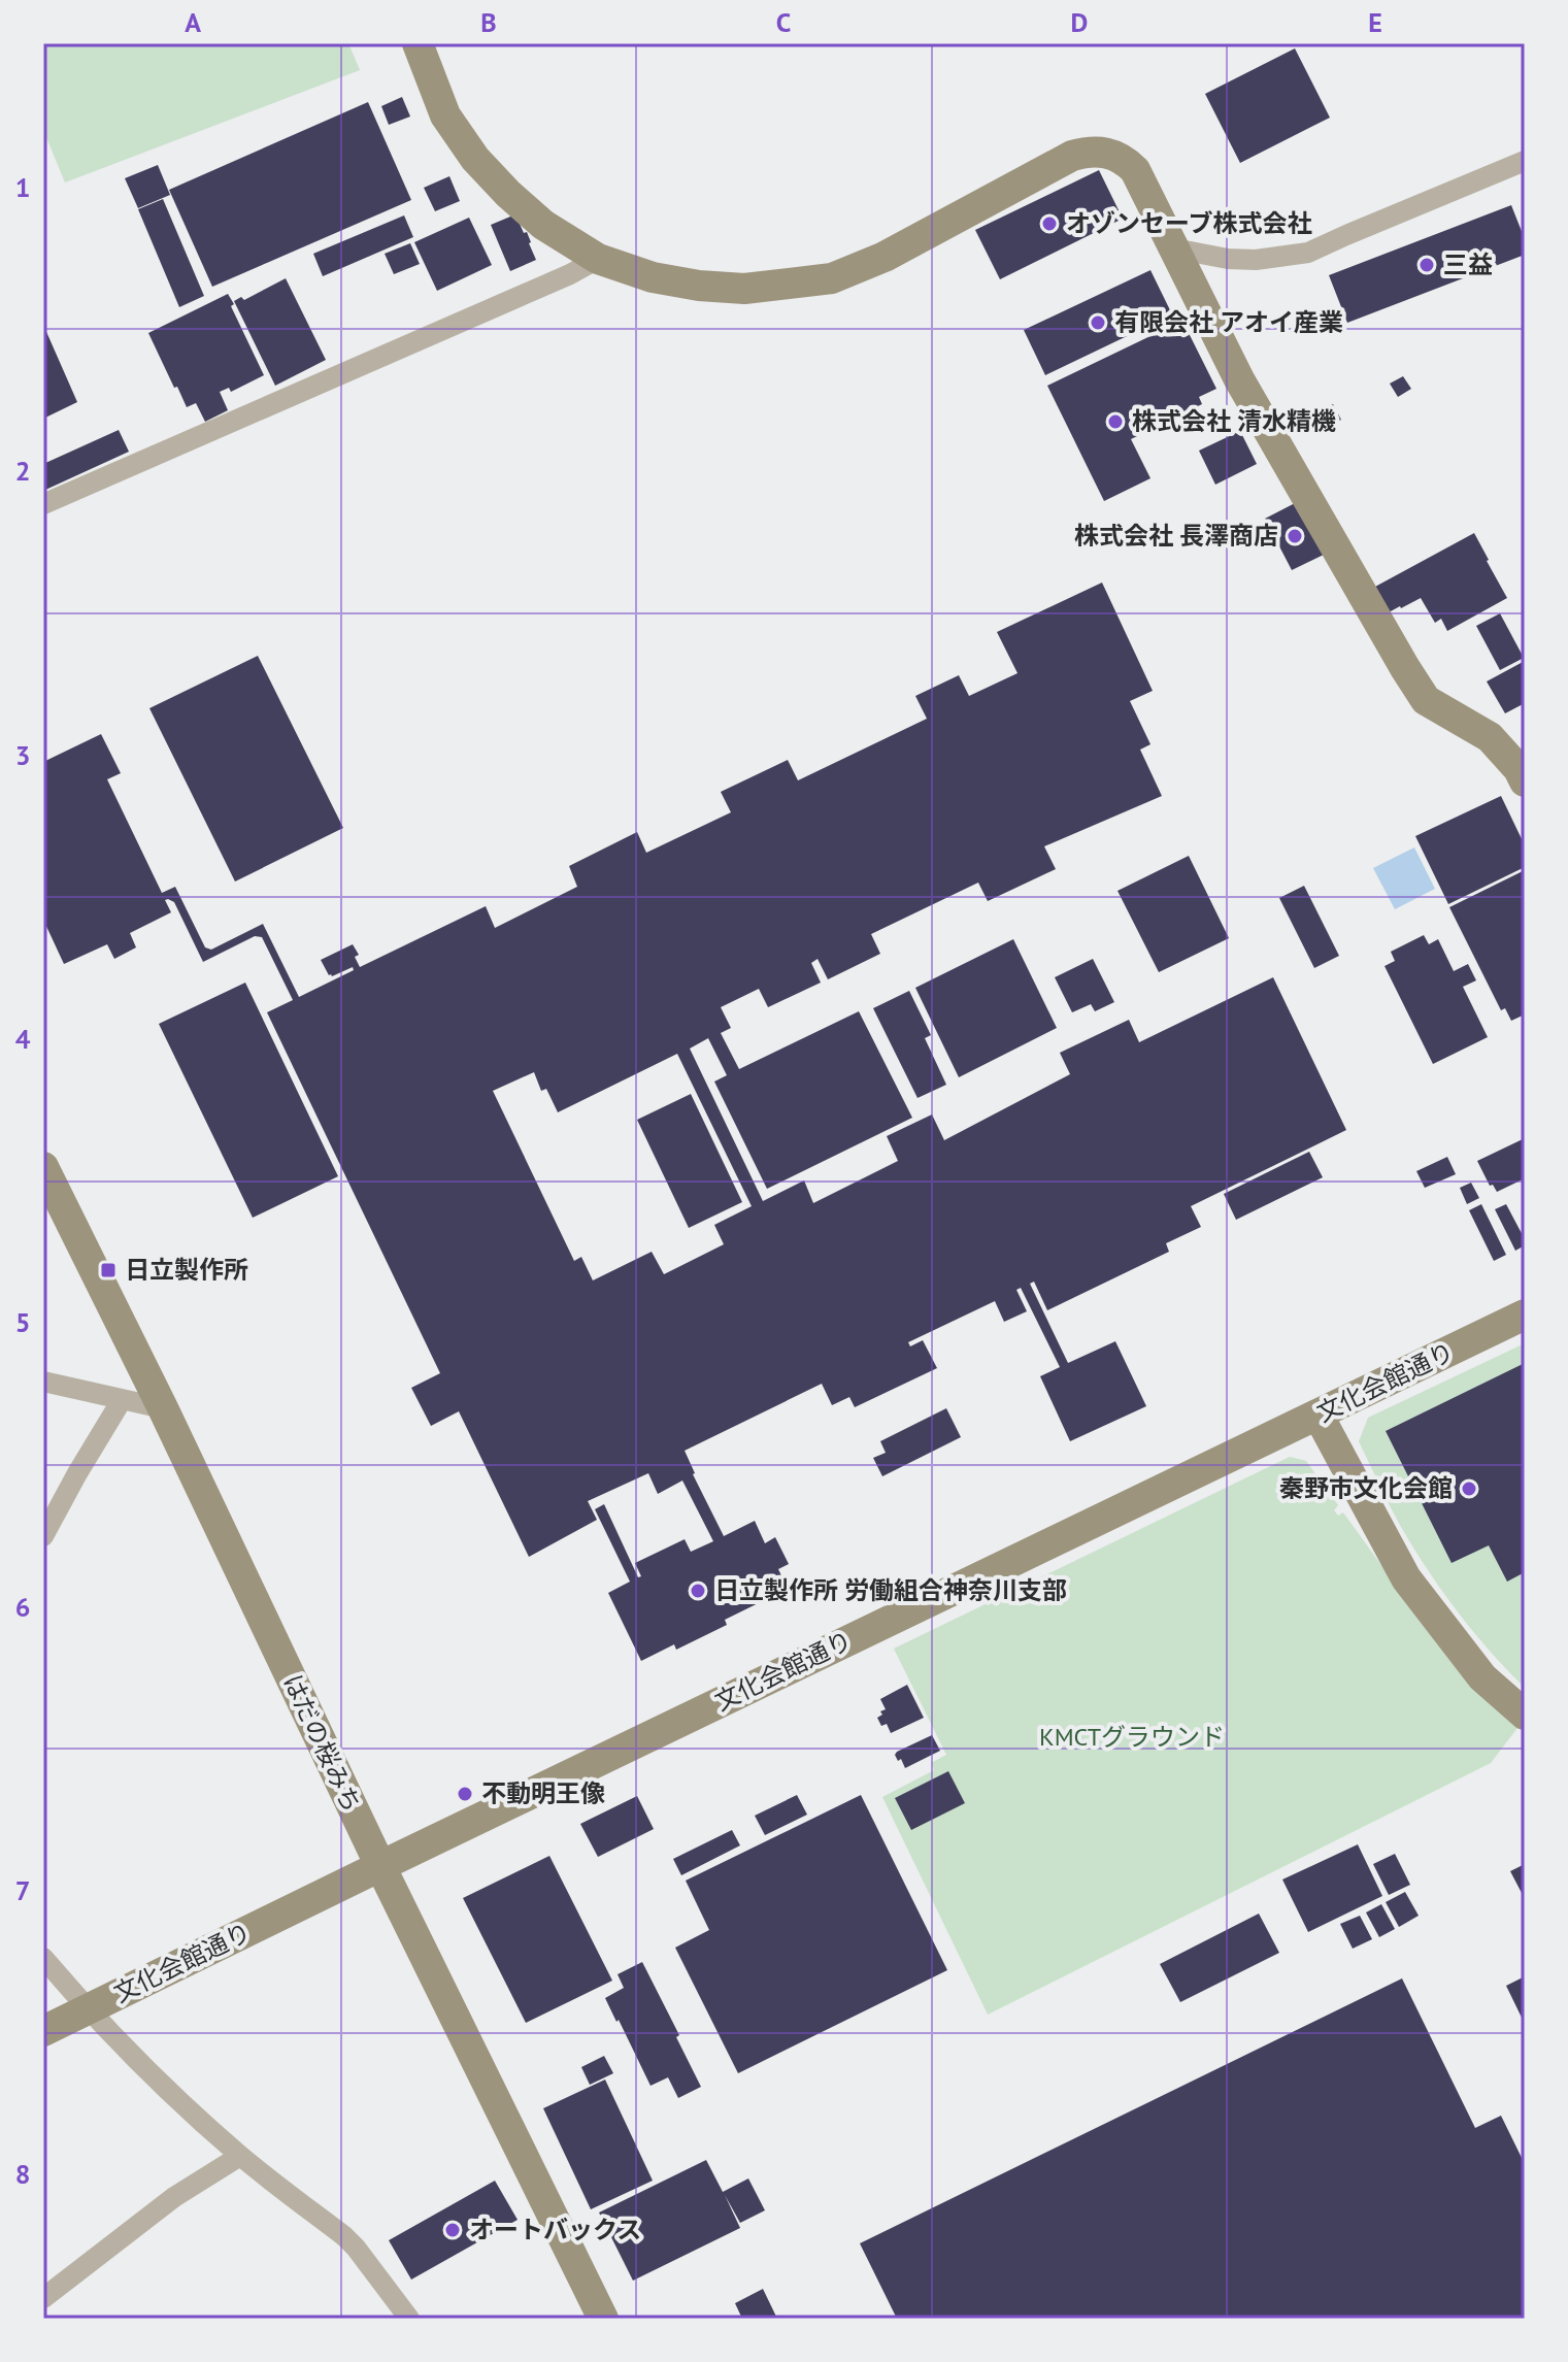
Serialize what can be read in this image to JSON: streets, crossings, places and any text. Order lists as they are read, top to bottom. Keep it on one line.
{"streets":{"street":["文化会館通り","はだの桜みち"]},"crossings":[["文化会館通り","はだの桜みち"]],"parks":["KMCTグラウンド"],"places":{"other":["オゾンセーブ株式会社","三益","有限会社 アオイ産業","株式会社 清水精機","株式会社 長澤商店","秦野市文化会館","日立製作所 労働組合神奈川支部","不動明王像","オートバックス"],"transit":["日立製作所"]},"grid":{"columns":["A","B","C","D","E"],"rows":["1","2","3","4","5","6","7","8"]}}
